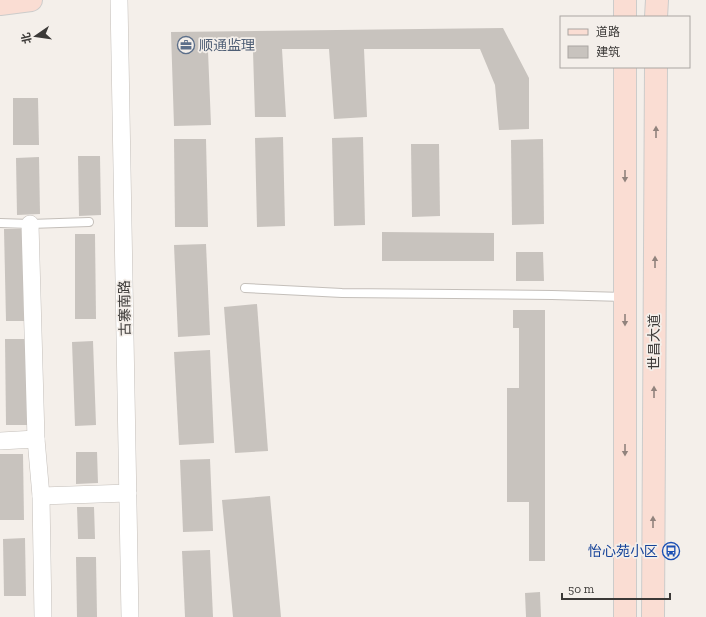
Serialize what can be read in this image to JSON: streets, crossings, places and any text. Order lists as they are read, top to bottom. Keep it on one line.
{"streets":{"main road":["世昌大道"],"street":["古寨南路"]},"places":{"office":["顺通监理"],"bus stop":["怡心苑小区"]},"legend":["道路","建筑"],"scale_bar":"50 m","north":"left"}
